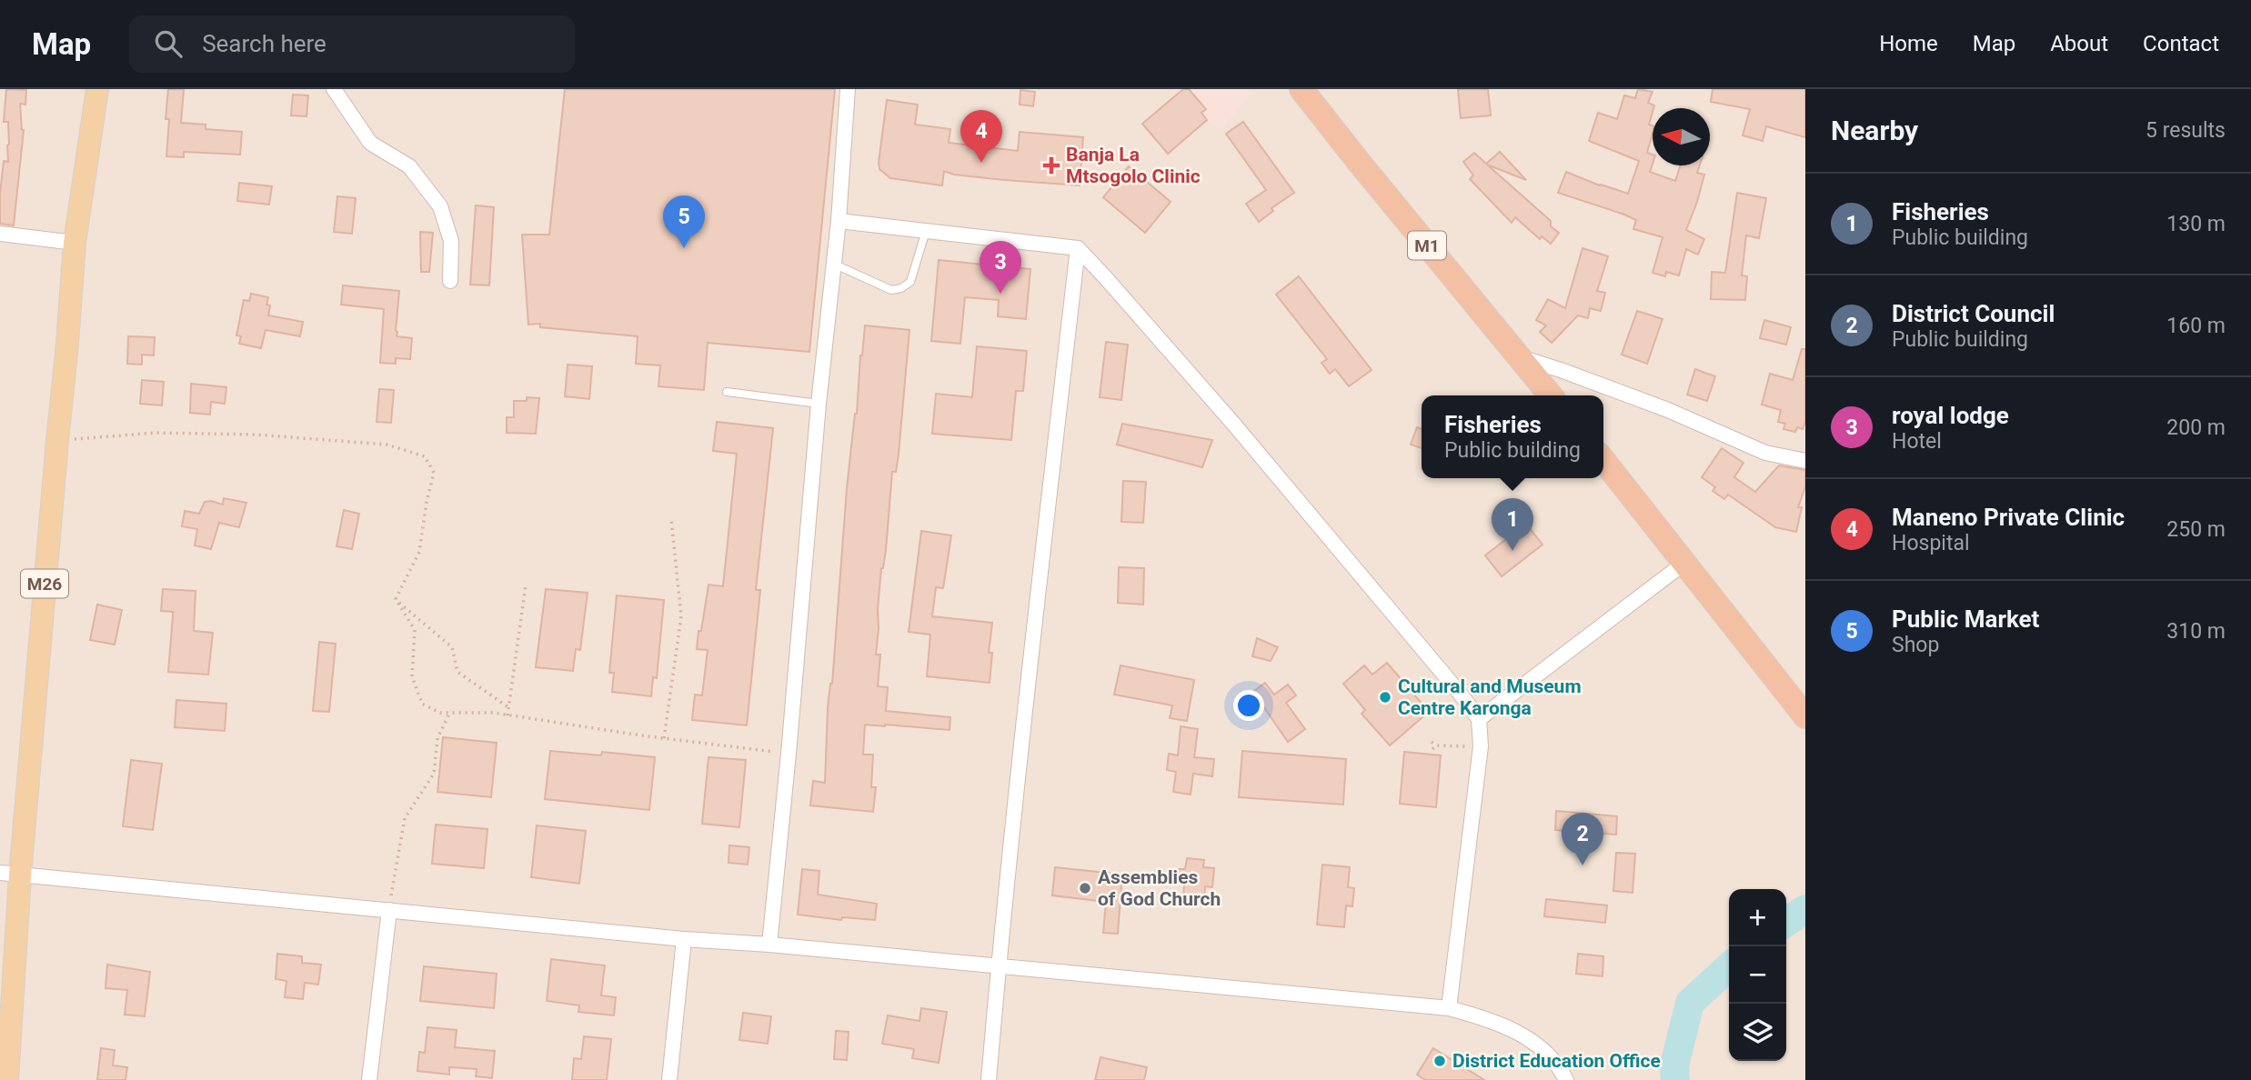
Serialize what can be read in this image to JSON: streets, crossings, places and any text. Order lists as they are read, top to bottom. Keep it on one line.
{"streets":{"highway":["M1"],"main road":["M26"]},"places":{"health":["Banja La Mtsogolo Clinic"],"other":["Cultural and Museum Centre Karonga","Assemblies of God Church","District Education Office"]},"north":"left","page":{"header":"Map","search":"Search here","nav":["Home","Map","About","Contact"],"heading":["Nearby","5 results"],"pins":["4","5","3","1","2"],"list":[{"mark":"1","name":"Fisheries","note":"Public building","value":"130 m"},{"mark":"2","name":"District Council","note":"Public building","value":"160 m"},{"mark":"3","name":"royal lodge","note":"Hotel","value":"200 m"},{"mark":"4","name":"Maneno Private Clinic","note":"Hospital","value":"250 m"},{"mark":"5","name":"Public Market","note":"Shop","value":"310 m"}],"popup":["Fisheries","Public building"],"map_buttons":["+","−"]}}
